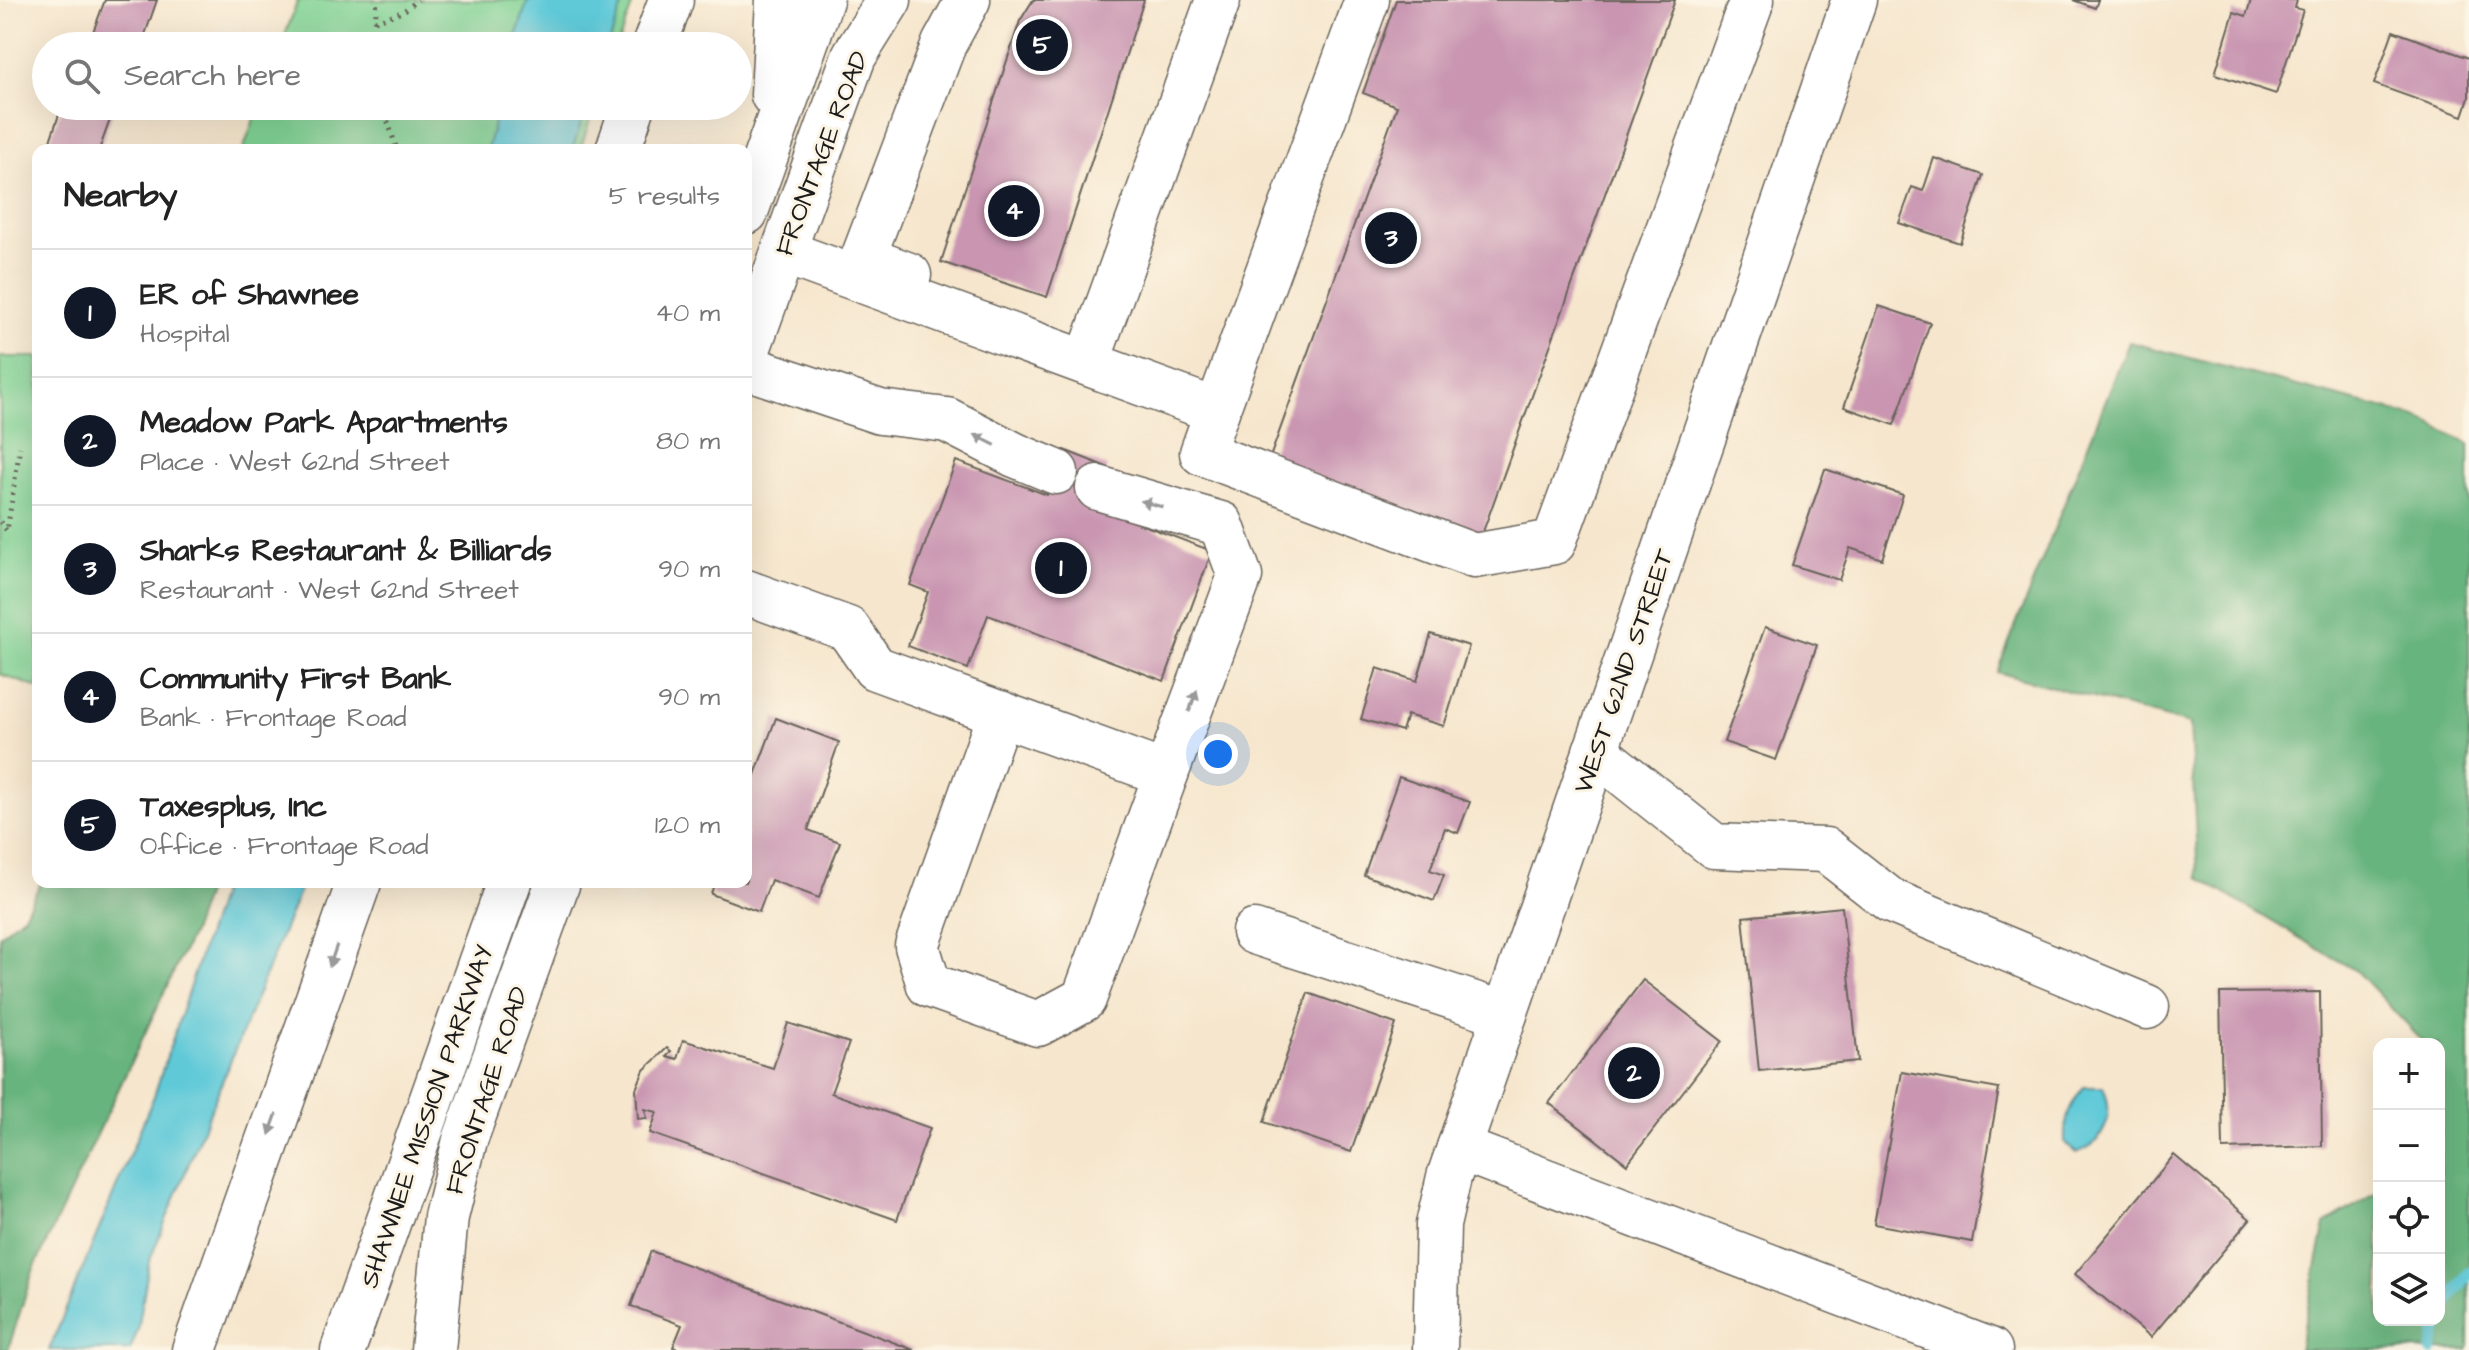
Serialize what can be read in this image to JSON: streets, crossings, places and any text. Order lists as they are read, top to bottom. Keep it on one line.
{"streets":{"main road":["FRONTAGE ROAD","WEST 62ND STREET","SHAWNEE MISSION PARKWAY"]},"page":{"pins":["5","4","3","1","2"],"search":"Search here","heading":["Nearby","5 results"],"list":[{"mark":"1","name":"ER of Shawnee","note":"Hospital","value":"40 m"},{"mark":"2","name":"Meadow Park Apartments","note":"Place · West 62nd Street","value":"80 m"},{"mark":"3","name":"Sharks Restaurant & Billiards","note":"Restaurant · West 62nd Street","value":"90 m"},{"mark":"4","name":"Community First Bank","note":"Bank · Frontage Road","value":"90 m"},{"mark":"5","name":"Taxesplus, Inc","note":"Office · Frontage Road","value":"120 m"}],"map_buttons":["+","−"]}}
